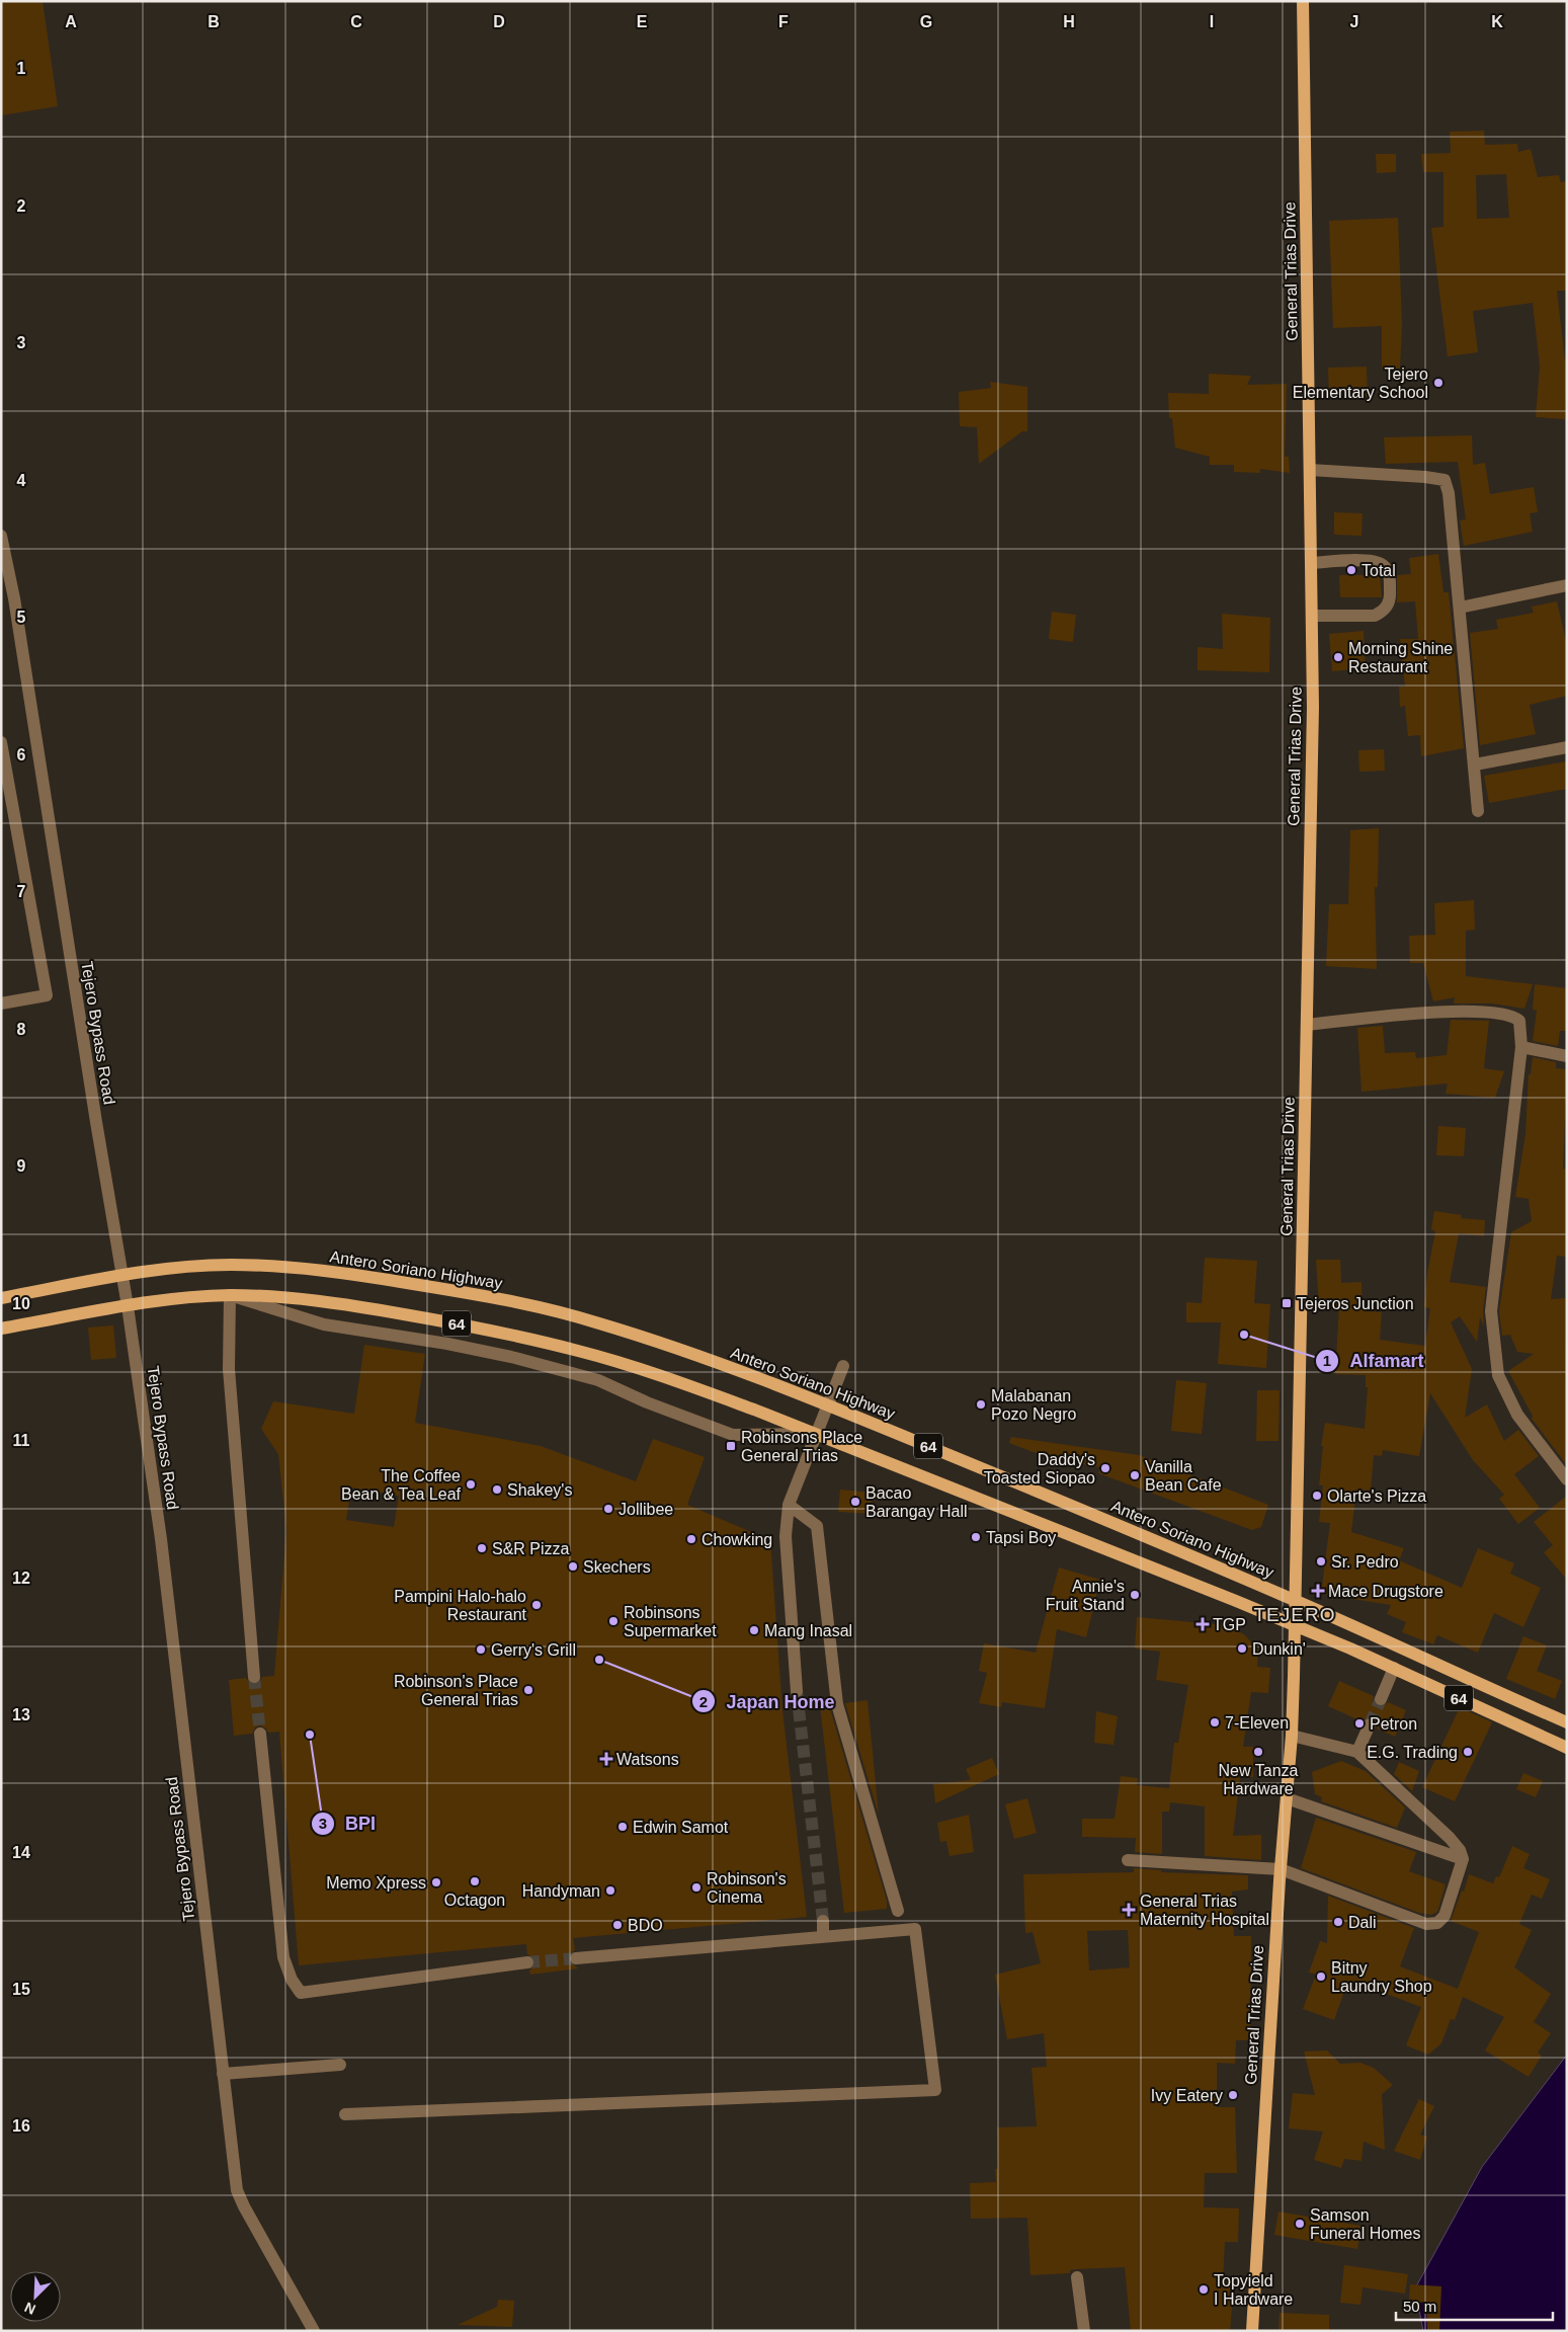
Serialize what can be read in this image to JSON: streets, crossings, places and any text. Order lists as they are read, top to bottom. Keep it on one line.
{"streets":{"main road":["General Trias Drive","Antero Soriano Highway","64"],"street":["Tejero Bypass Road"]},"crossings":[["General Trias Drive","Antero Soriano Highway"],["General Trias Drive","64"],["Tejero Bypass Road","Antero Soriano Highway"],["Tejero Bypass Road","64"]],"districts":["TEJERO"],"places":{"other":["Tejero Elementary School","Total","Morning Shine Restaurant","Alfamart","Malabanan Pozo Negro","Daddy's Toasted Siopao","Vanilla Bean Cafe","The Coffee Bean & Tea Leaf","Shakey's","Olarte's Pizza","Bacao Barangay Hall","Jollibee","Tapsi Boy","Chowking","S&R Pizza","Sr. Pedro","Skechers","Annie's Fruit Stand","Pampini Halo-halo Restaurant","Robinsons Supermarket","Mang Inasal","Dunkin'","Gerry's Grill","Japan Home","Robinson's Place General Trias","7-Eleven","Petron","BPI","New Tanza Hardware","E.G. Trading","Edwin Samot","Octagon","Memo Xpress","Robinson's Cinema","Handyman","Dali","BDO","Bitny Laundry Shop","Ivy Eatery","Samson Funeral Homes","Topyield I Hardware"],"transit":["Tejeros Junction","Robinsons Place General Trias"],"health":["Mace Drugstore","TGP","Watsons","General Trias Maternity Hospital"]},"scale_bar":"50 m","north":"bottom left","grid":{"columns":["A","B","C","D","E","F","G","H","I","J","K"],"rows":["1","2","3","4","5","6","7","8","9","10","11","12","13","14","15","16"]}}
